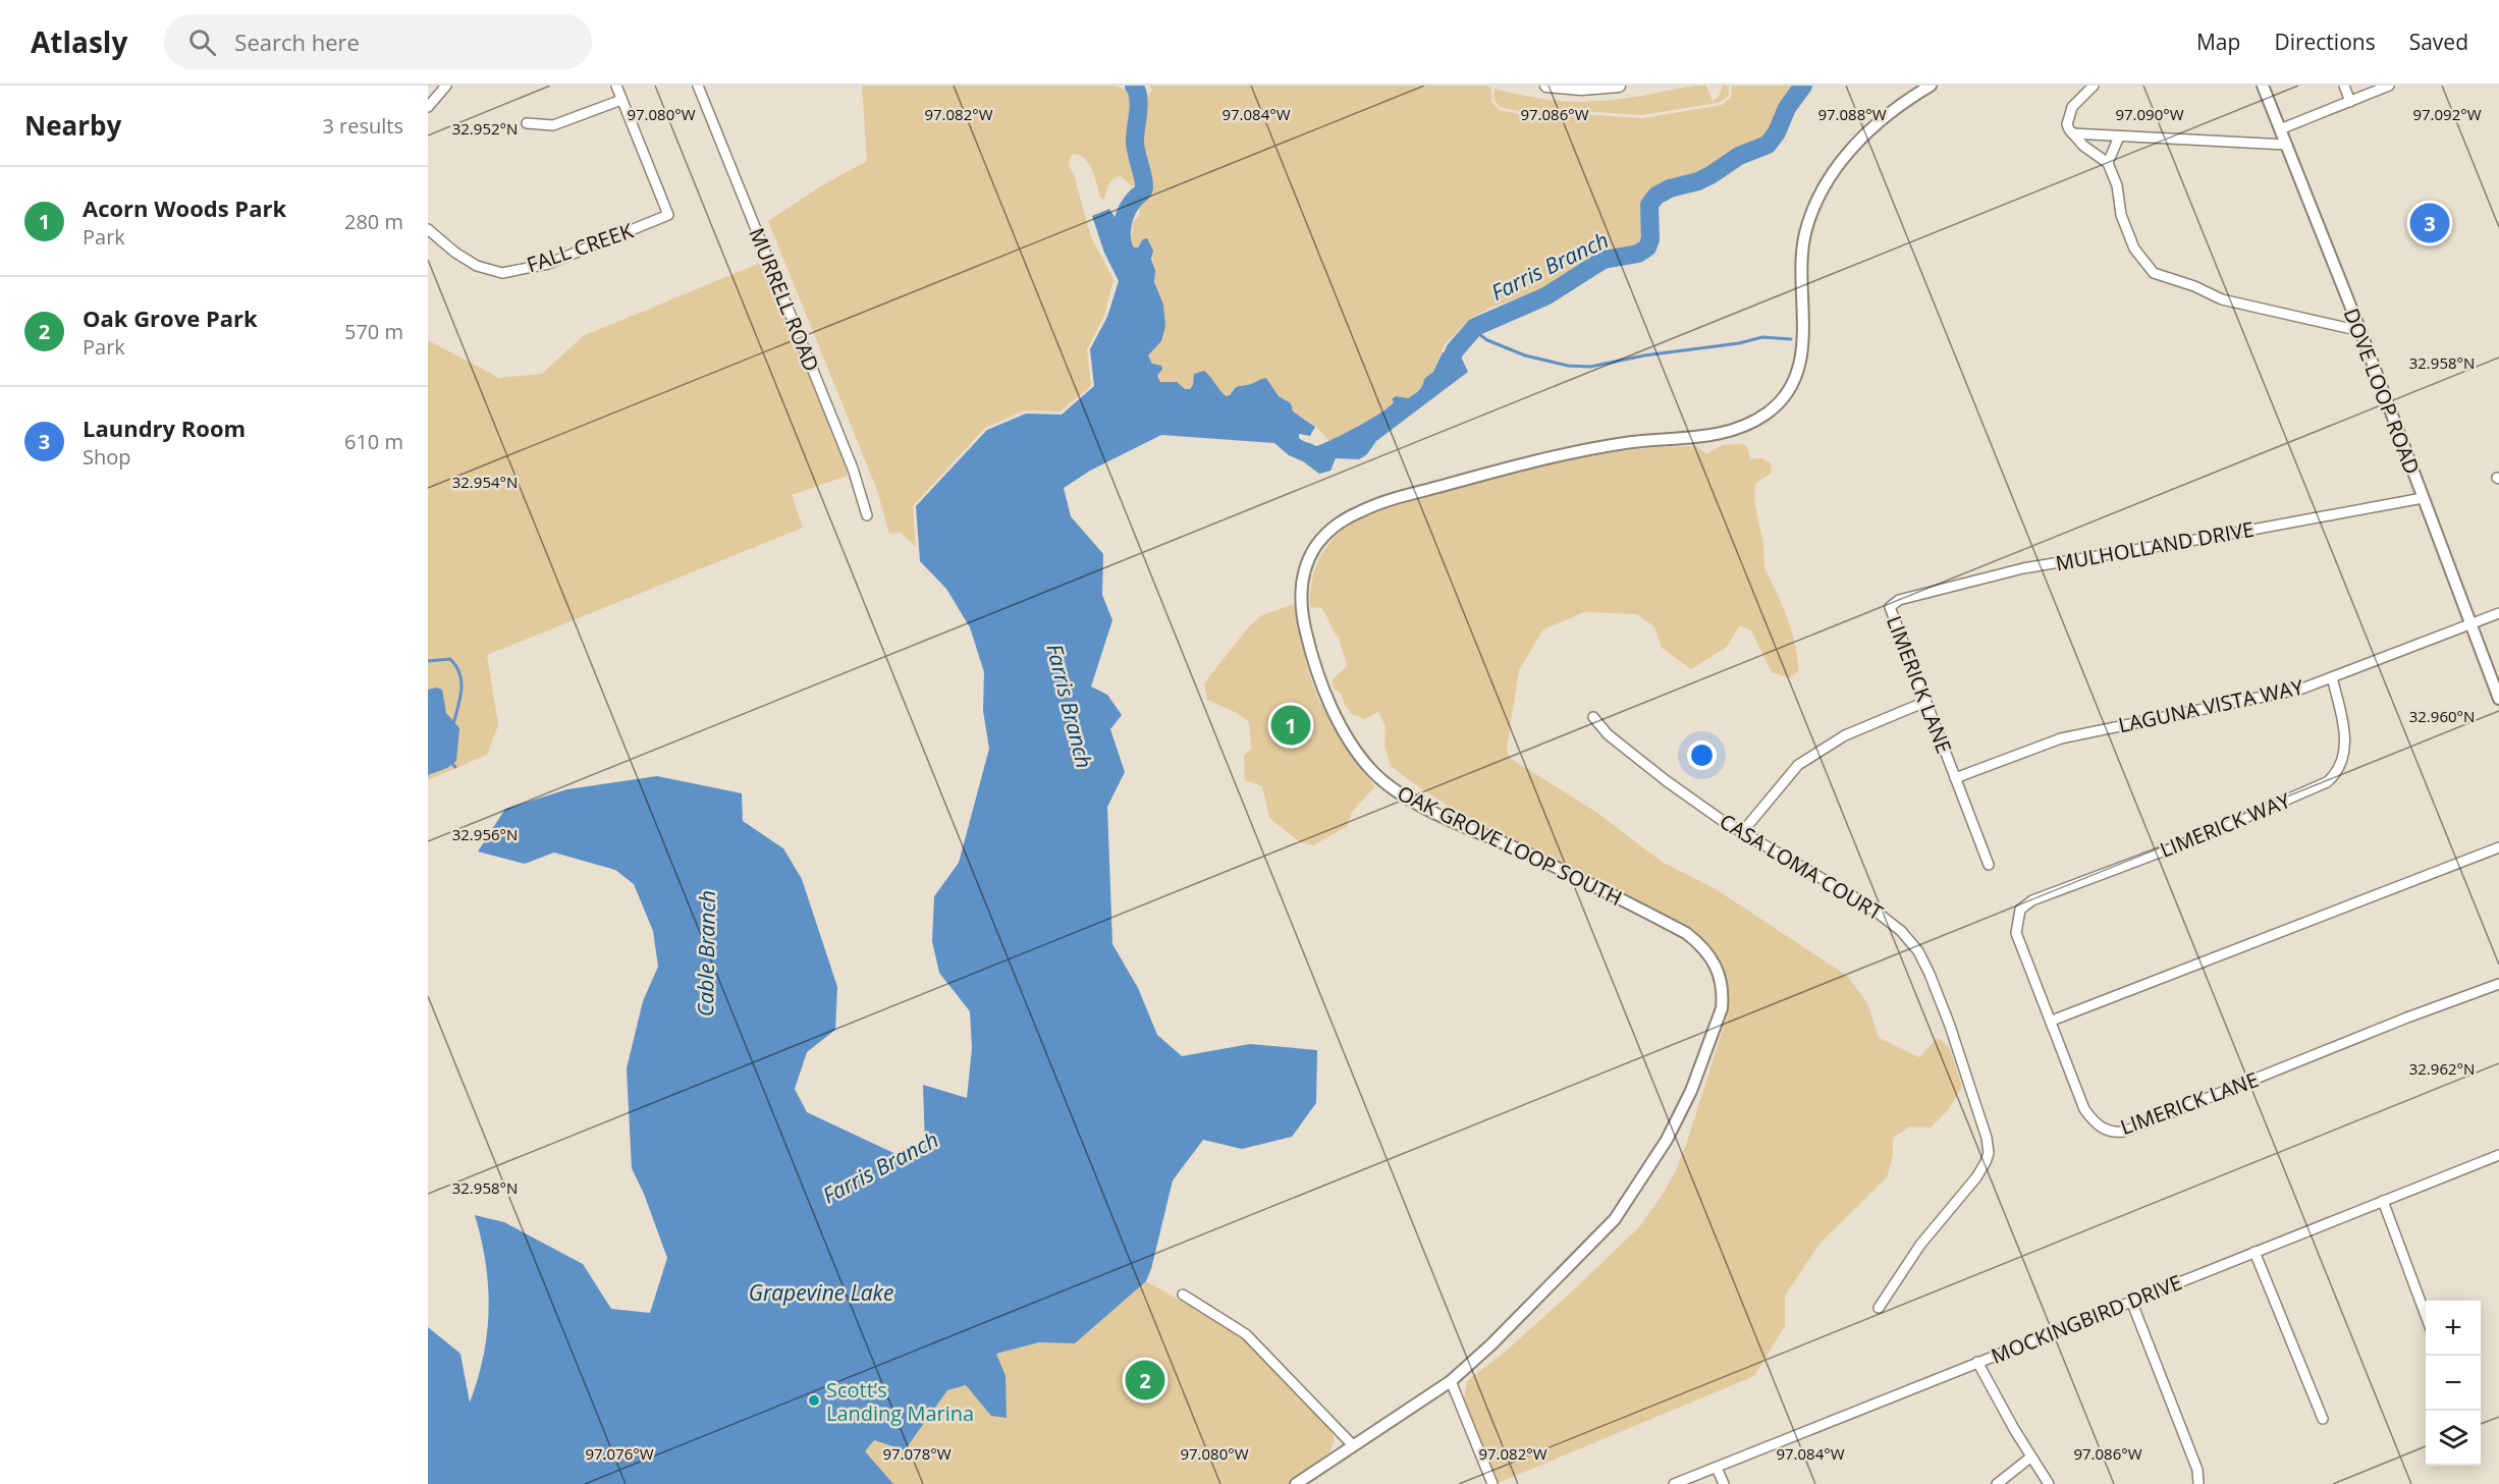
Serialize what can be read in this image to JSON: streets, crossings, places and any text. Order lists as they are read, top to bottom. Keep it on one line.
{"streets":{"street":["FALL CREEK","MURRELL ROAD","DOVE LOOP ROAD","MULHOLLAND DRIVE","LIMERICK LANE","LAGUNA VISTA WAY","LIMERICK WAY","OAK GROVE LOOP SOUTH","CASA LOMA COURT","MOCKINGBIRD DRIVE"]},"crossings":[["DOVE LOOP ROAD","MULHOLLAND DRIVE"],["DOVE LOOP ROAD","LAGUNA VISTA WAY"],["MULHOLLAND DRIVE","LIMERICK LANE"],["LIMERICK LANE","LAGUNA VISTA WAY"],["LIMERICK LANE","LIMERICK WAY"],["LAGUNA VISTA WAY","LIMERICK WAY"]],"water":["Farris Branch","Cable Branch","Grapevine Lake"],"places":["Scott’s Landing Marina"],"page":{"header":"Atlasly","search":"Search here","nav":["Map","Directions","Saved"],"heading":["Nearby","3 results"],"list":[{"mark":"1","name":"Acorn Woods Park","note":"Park","value":"280 m"},{"mark":"2","name":"Oak Grove Park","note":"Park","value":"570 m"},{"mark":"3","name":"Laundry Room","note":"Shop","value":"610 m"}],"pins":["3","1","2"],"map_buttons":["+","−"]},"coordinates":["97.080°W","97.082°W","97.084°W","97.086°W","97.088°W","97.090°W","97.092°W","32.952°N","32.958°N","32.954°N","32.960°N","32.956°N","32.962°N","97.076°W","97.078°W"]}
